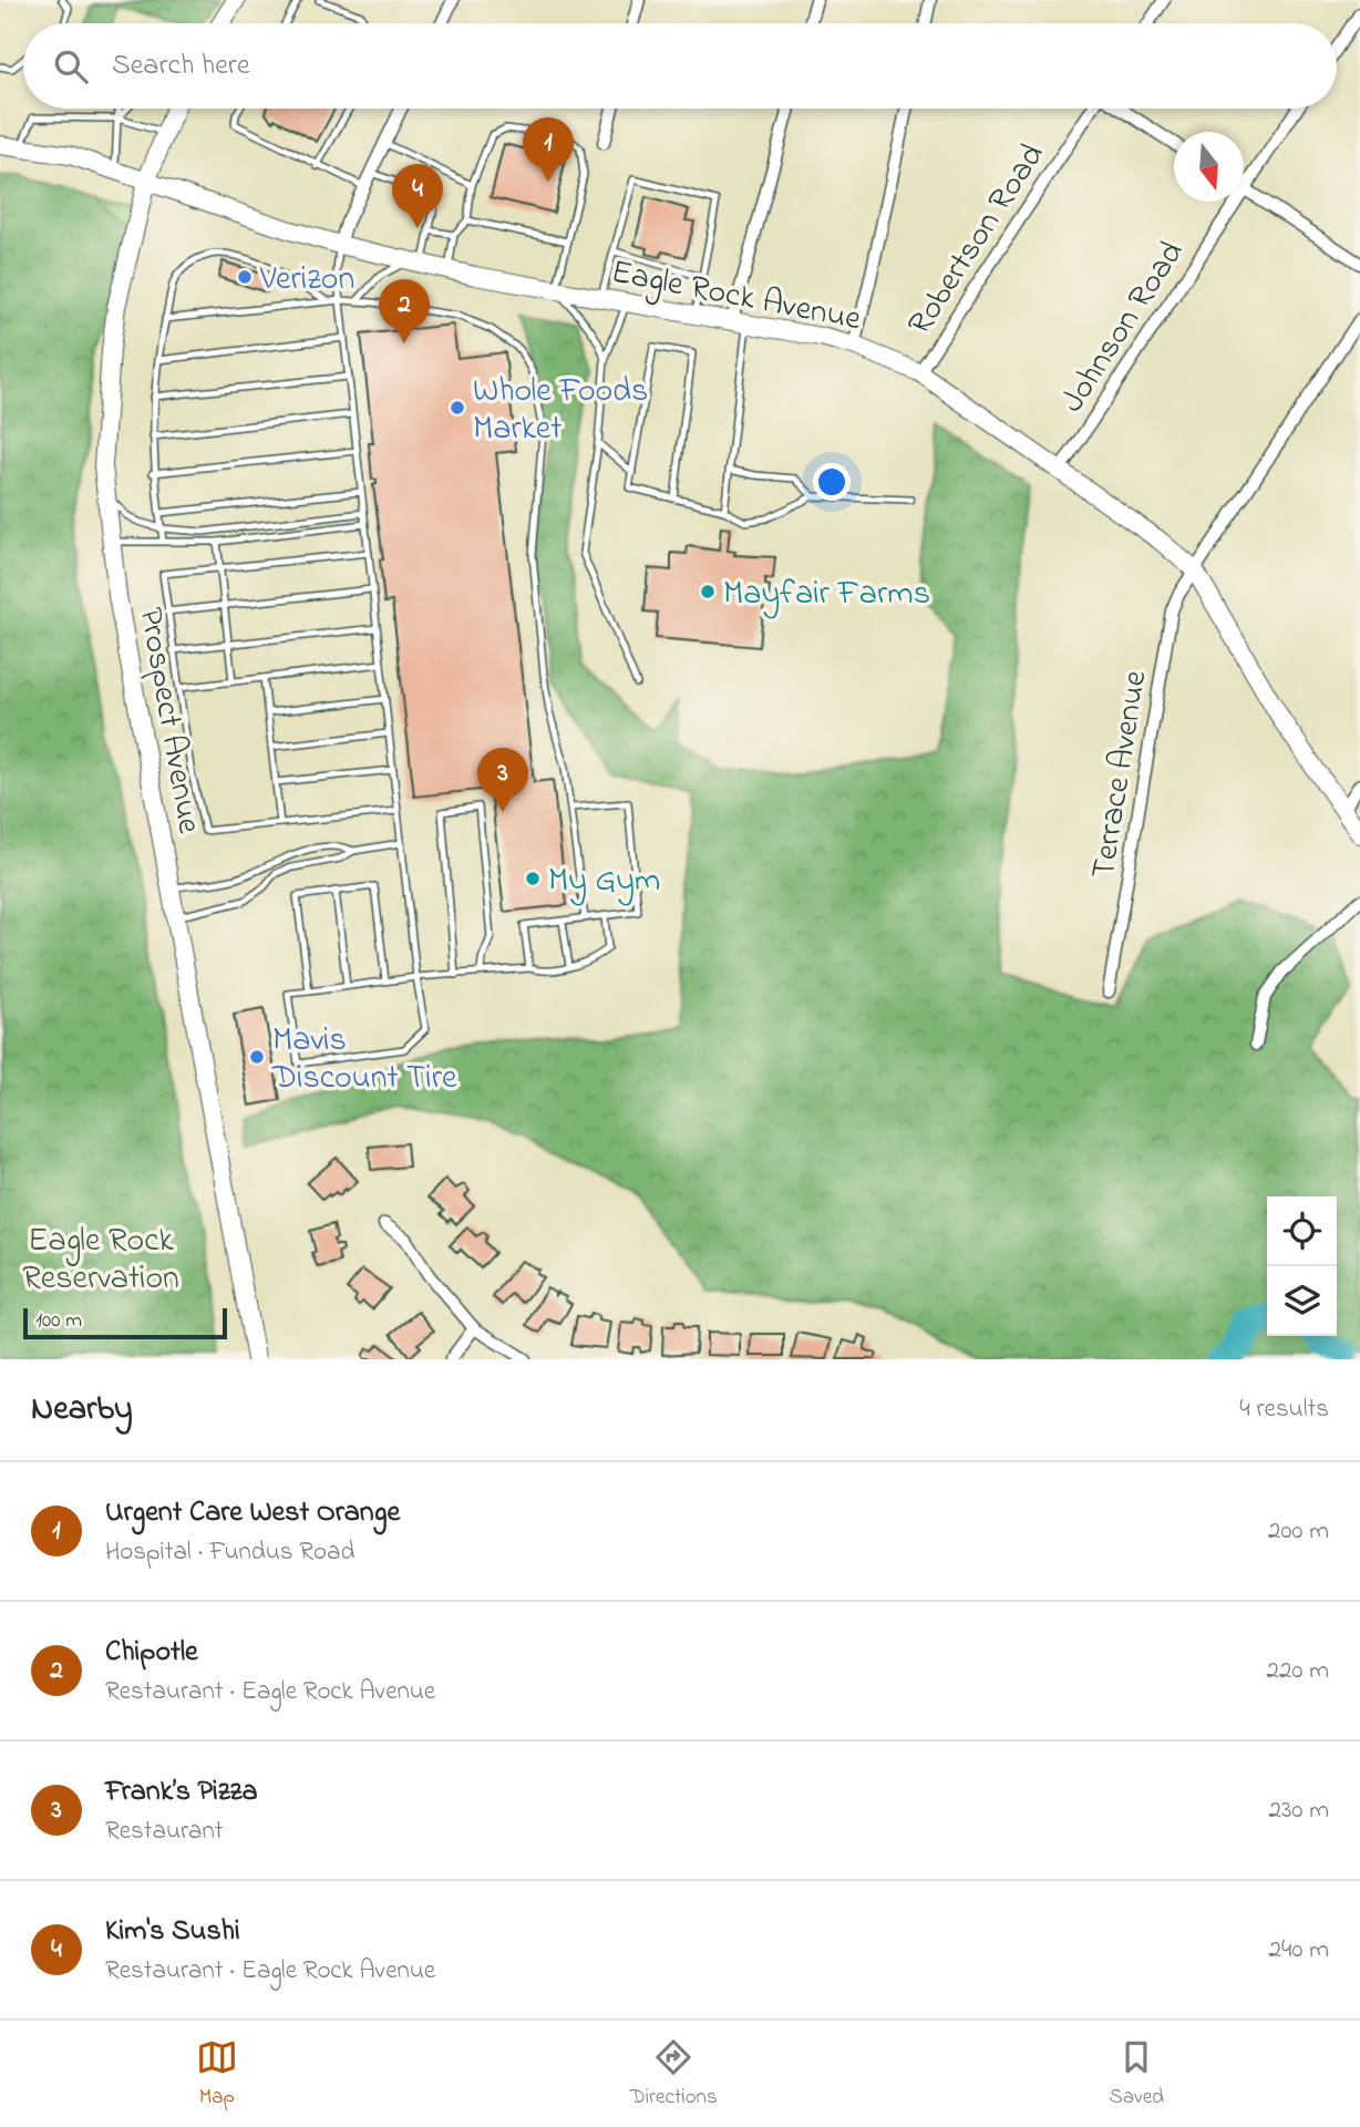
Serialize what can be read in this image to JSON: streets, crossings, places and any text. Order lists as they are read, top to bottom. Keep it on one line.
{"streets":{"main road":["Eagle Rock Avenue","Prospect Avenue"],"street":["Robertson Road","Johnson Road","Terrace Avenue"]},"crossings":[["Robertson Road","Eagle Rock Avenue"],["Eagle Rock Avenue","Johnson Road"],["Eagle Rock Avenue","Prospect Avenue"],["Eagle Rock Avenue","Terrace Avenue"]],"parks":["Eagle Rock Reservation"],"places":["Verizon","Whole Foods Market","Mayfair Farms","My Gym","Mavis Discount Tire"],"scale_bar":"100 m","north":"bottom","page":{"search":"Search here","pins":["1","4","2","3"],"scale":"100 m","heading":["Nearby","4 results"],"list":[{"mark":"1","name":"Urgent Care West Orange","note":"Hospital · Fundus Road","value":"200 m"},{"mark":"2","name":"Chipotle","note":"Restaurant · Eagle Rock Avenue","value":"220 m"},{"mark":"3","name":"Frank’s Pizza","note":"Restaurant","value":"230 m"},{"mark":"4","name":"Kim's Sushi","note":"Restaurant · Eagle Rock Avenue","value":"240 m"}],"nav":["Map","Directions","Saved"]}}
